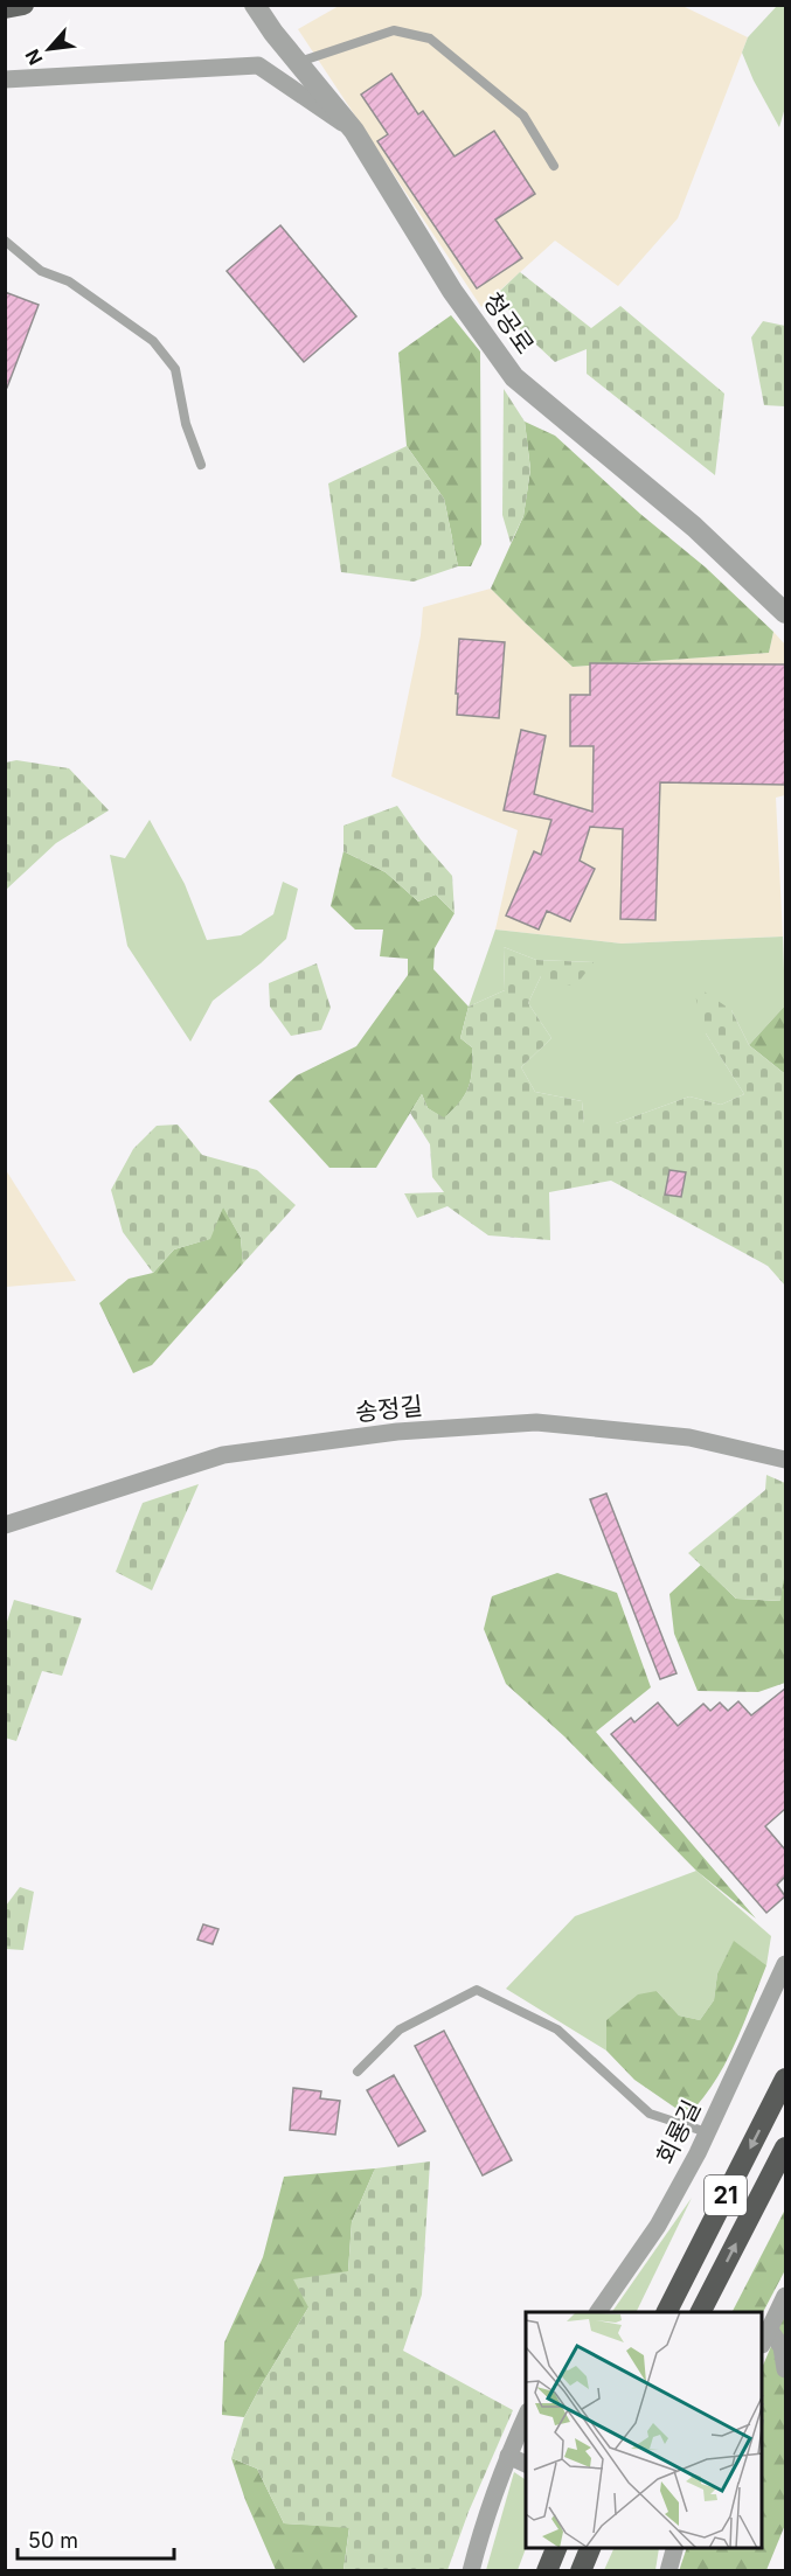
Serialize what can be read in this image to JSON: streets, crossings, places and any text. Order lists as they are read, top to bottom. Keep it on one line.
{"streets":{"highway":["21"],"street":["청공로","송정길","회룡길"]},"scale_bar":"50 m","north":"bottom left"}
